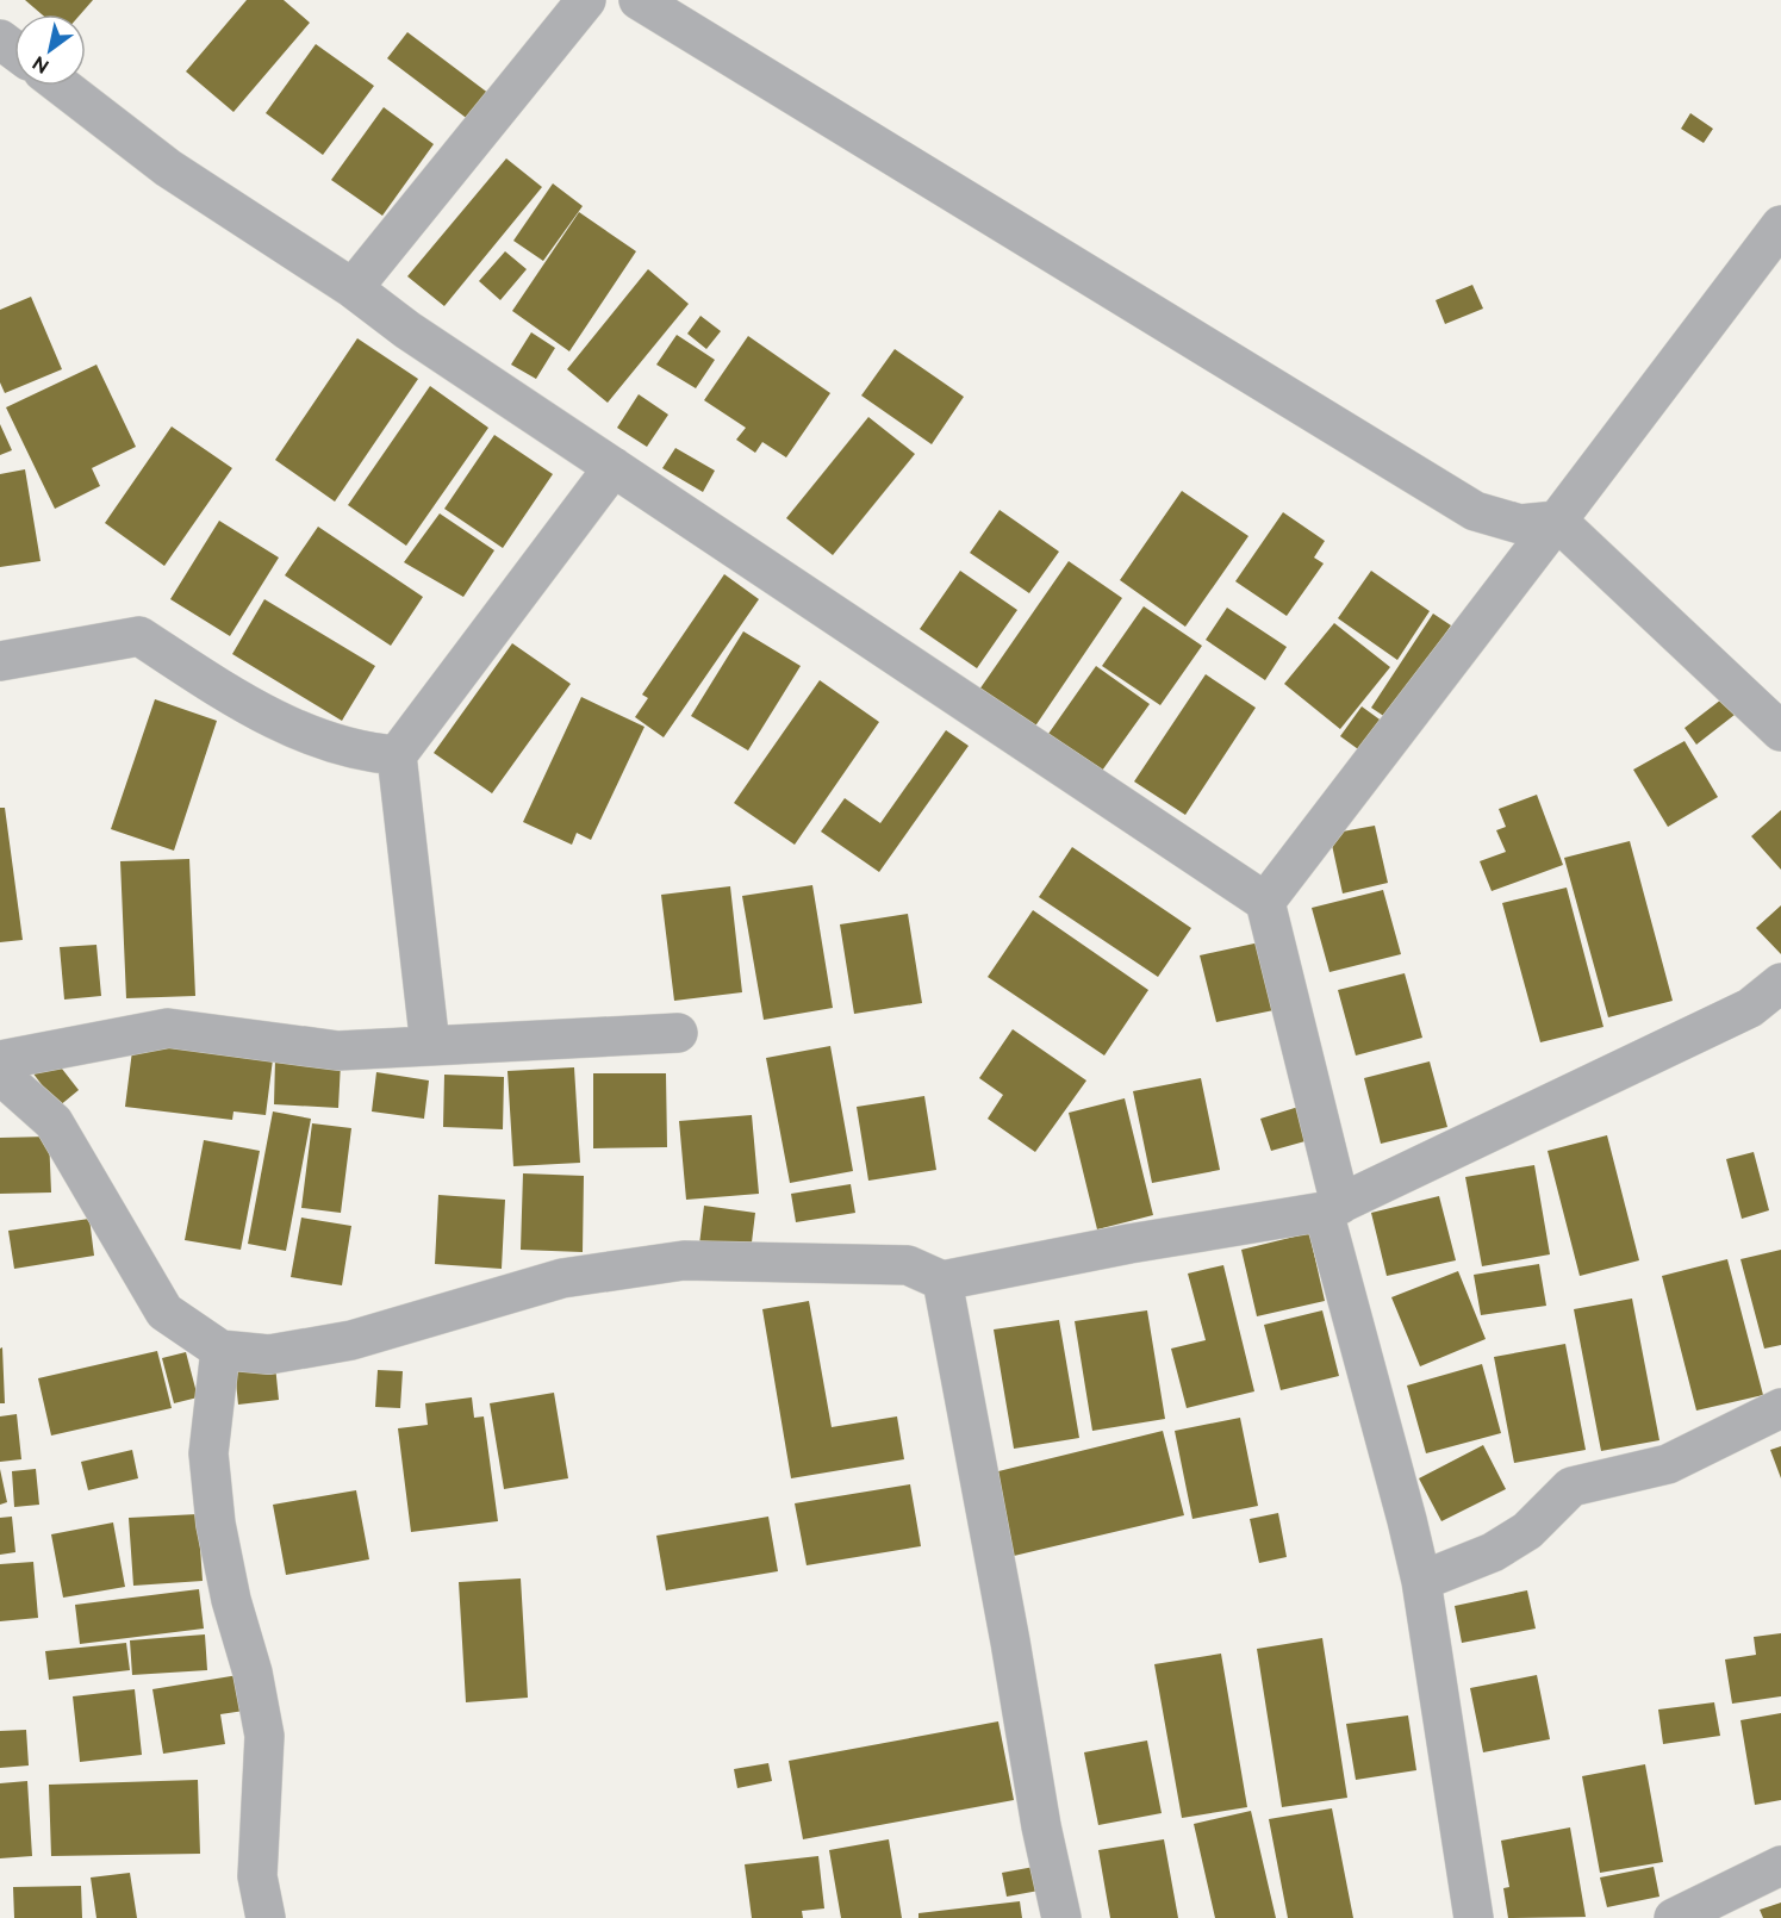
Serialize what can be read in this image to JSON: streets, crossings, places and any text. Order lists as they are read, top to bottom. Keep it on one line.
{"north":"bottom left"}
